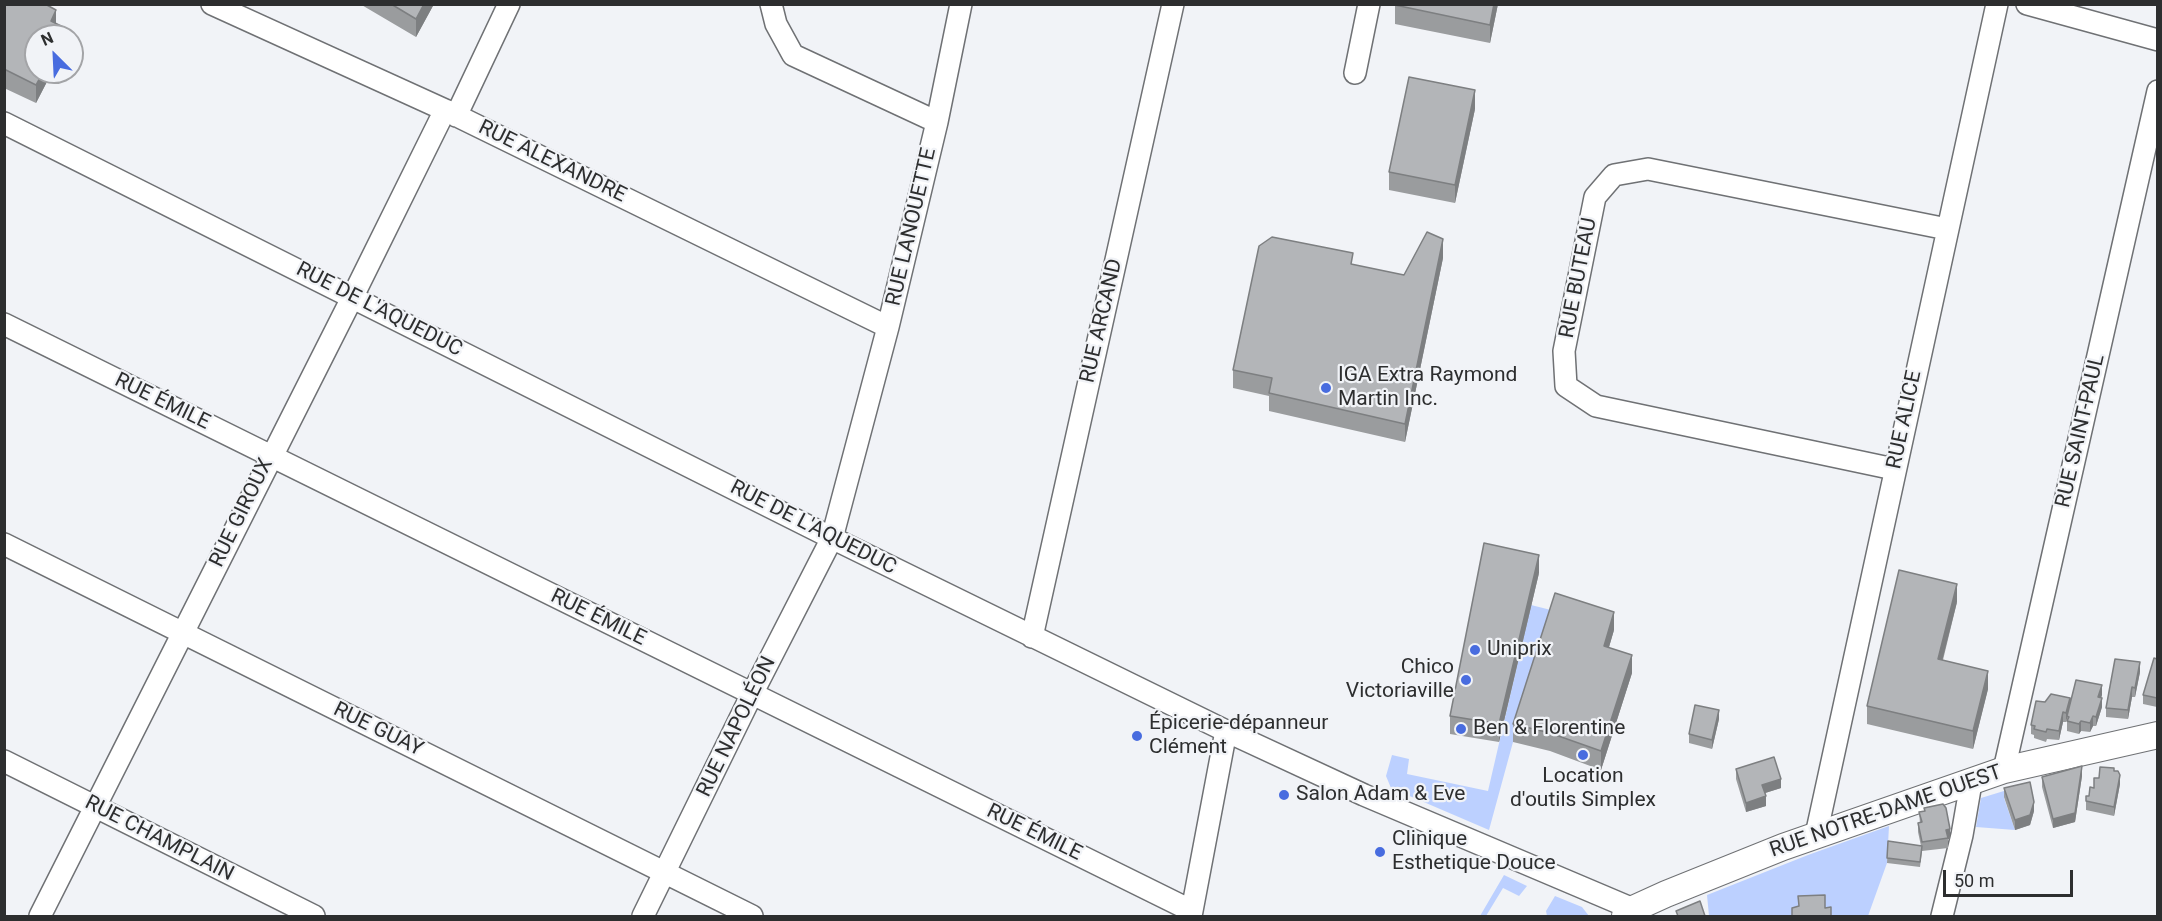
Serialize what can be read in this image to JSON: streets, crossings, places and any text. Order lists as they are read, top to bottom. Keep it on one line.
{"streets":{"street":["RUE ALEXANDRE","RUE LANOUETTE","RUE BUTEAU","RUE DE L'AQUEDUC","RUE ARCAND","RUE ÉMILE","RUE ALICE","RUE SAINT-PAUL","RUE GIROUX","RUE NAPOLÉON","RUE GUAY","RUE NOTRE-DAME OUEST","RUE CHAMPLAIN"]},"crossings":[["RUE ALEXANDRE","RUE LANOUETTE"],["RUE ALEXANDRE","RUE GIROUX"],["RUE LANOUETTE","RUE DE L'AQUEDUC"],["RUE LANOUETTE","RUE NAPOLÉON"],["RUE BUTEAU","RUE ALICE"],["RUE DE L'AQUEDUC","RUE ARCAND"],["RUE DE L'AQUEDUC","RUE GIROUX"],["RUE DE L'AQUEDUC","RUE NAPOLÉON"],["RUE DE L'AQUEDUC","RUE NOTRE-DAME OUEST"],["RUE ÉMILE","RUE GIROUX"],["RUE ÉMILE","RUE NAPOLÉON"],["RUE ALICE","RUE NOTRE-DAME OUEST"],["RUE SAINT-PAUL","RUE NOTRE-DAME OUEST"],["RUE GIROUX","RUE GUAY"],["RUE GIROUX","RUE CHAMPLAIN"],["RUE NAPOLÉON","RUE GUAY"]],"places":["IGA Extra Raymond Martin Inc.","Uniprix","Chico Victoriaville","Ben & Florentine","Épicerie-dépanneur Clément","Location d'outils Simplex","Salon Adam & Eve","Clinique Esthetique Douce"],"scale_bar":"50 m","north":"top left"}
